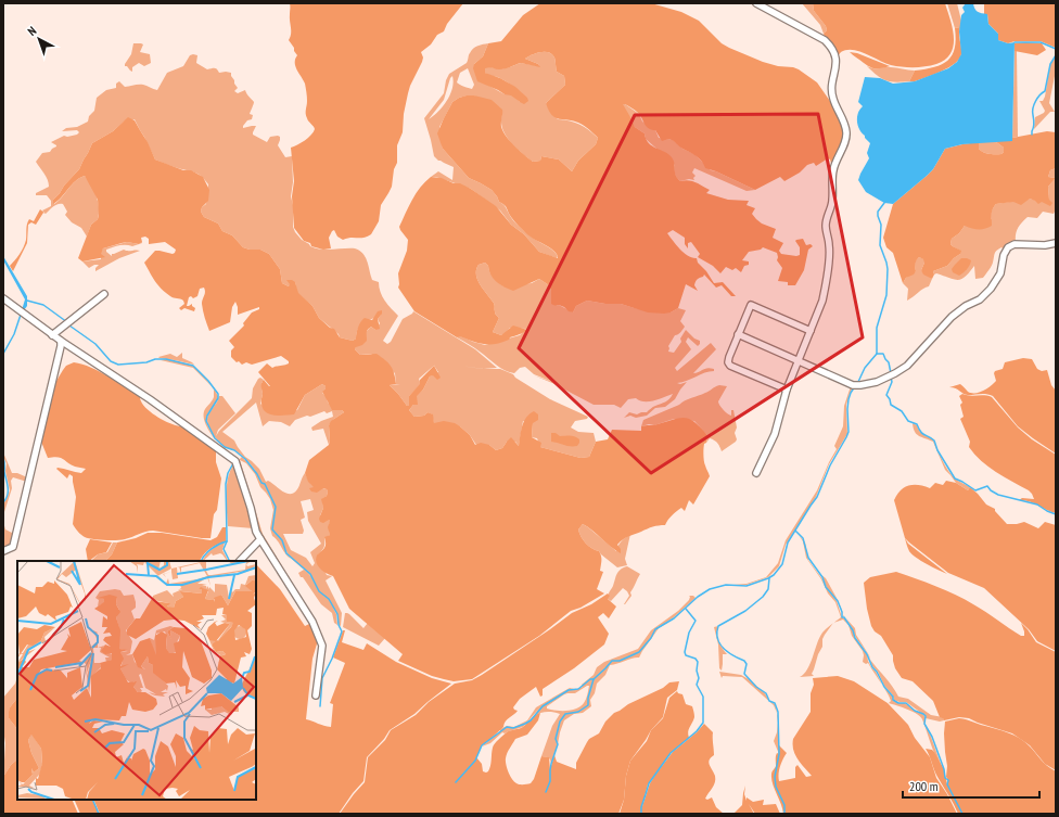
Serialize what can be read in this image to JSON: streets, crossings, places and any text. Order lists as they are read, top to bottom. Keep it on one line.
{"scale_bar":"200 m","north":"top left"}
